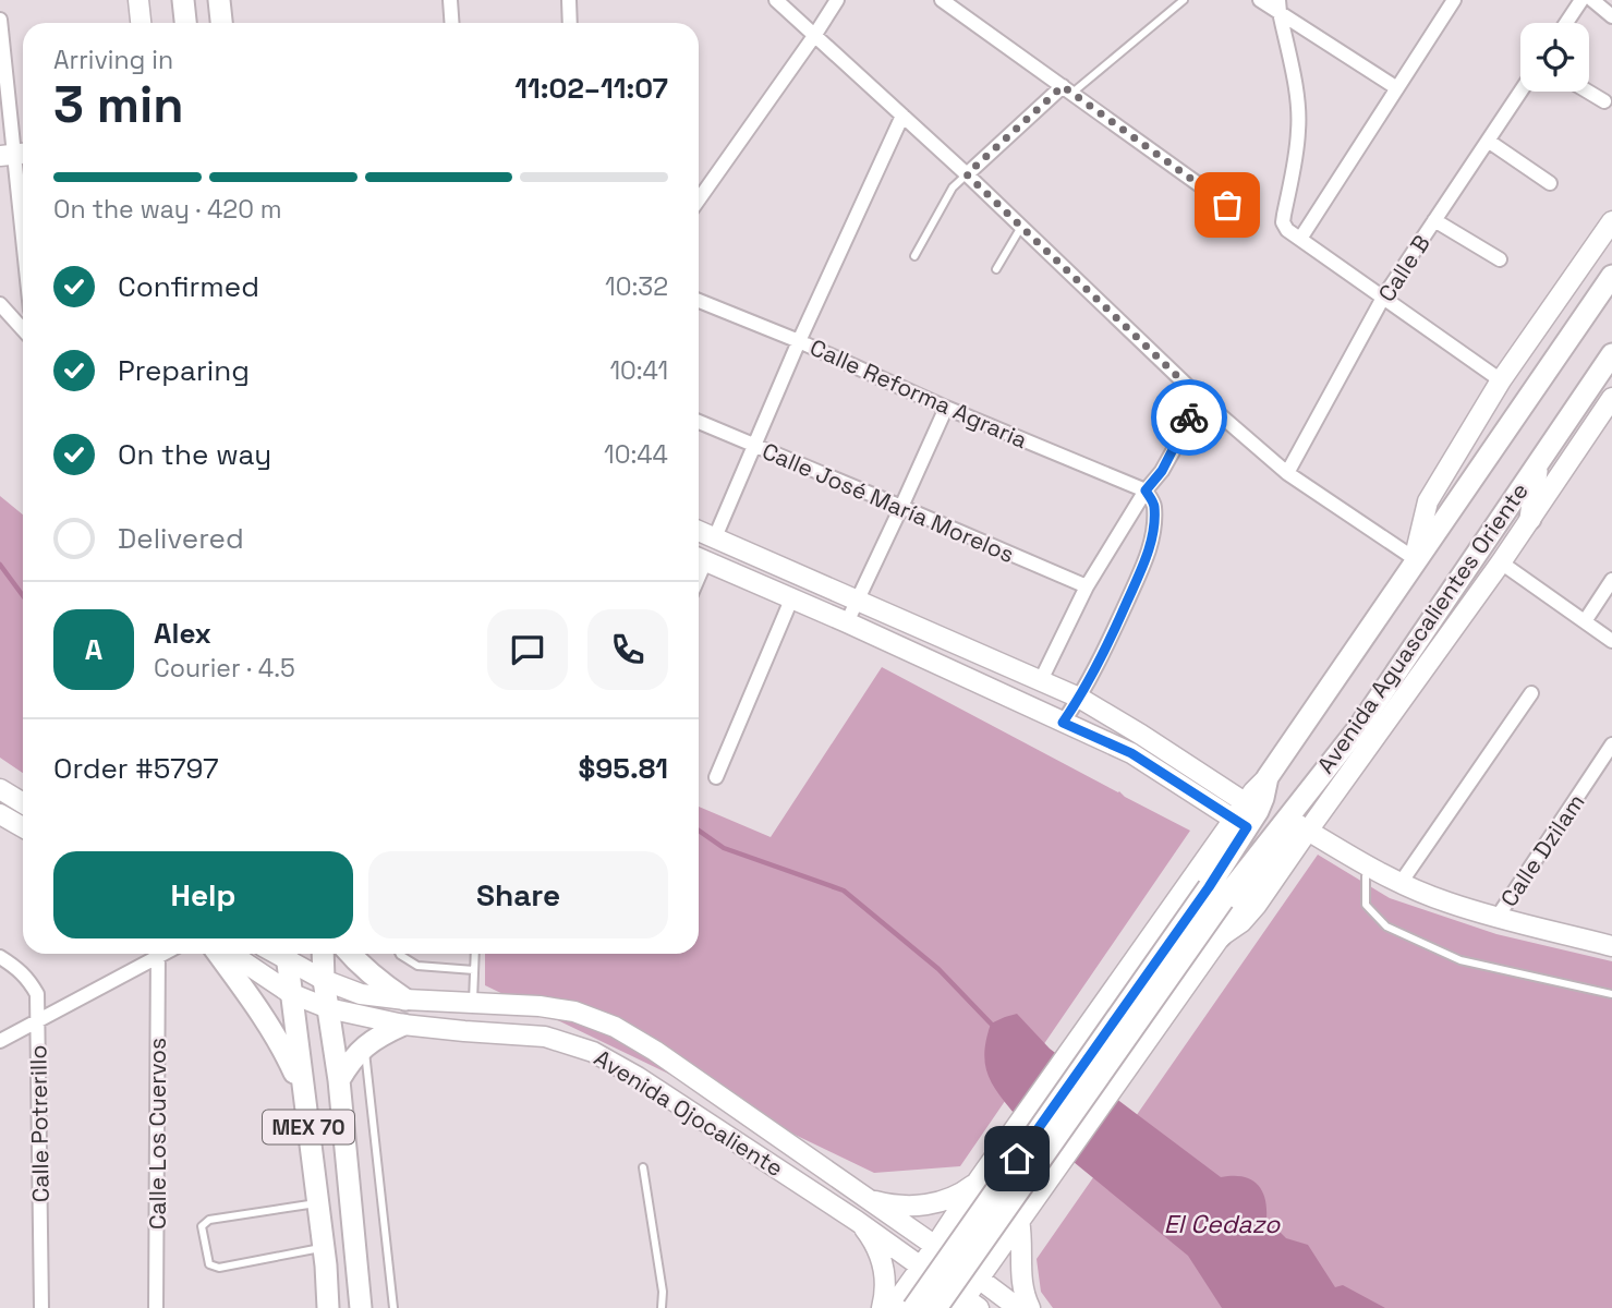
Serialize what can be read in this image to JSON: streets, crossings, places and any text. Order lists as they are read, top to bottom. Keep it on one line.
{"streets":{"main road":["Avenida Aguascalientes Oriente","MEX 70"],"street":["Calle B","Calle Reforma Agraria","Calle José María Morelos","Calle Dzilam","Avenida Ojocaliente","Calle Potrerillo","Calle Los Cuervos"]},"crossings":[["Avenida Aguascalientes Oriente","Avenida Ojocaliente"],["Avenida Ojocaliente","MEX 70"]],"water":["El Cedazo"],"page":{"heading":["3 min","Arriving in","11:02–11:07"],"panel":["Alex","Courier · 4.5","Order #5797","$95.81"],"bar":"On the way · 420 m","list":[["Confirmed","10:32"],["Preparing","10:41"],["On the way","10:44"],"Delivered"],"round":"A","buttons":["Help","Share"]}}
